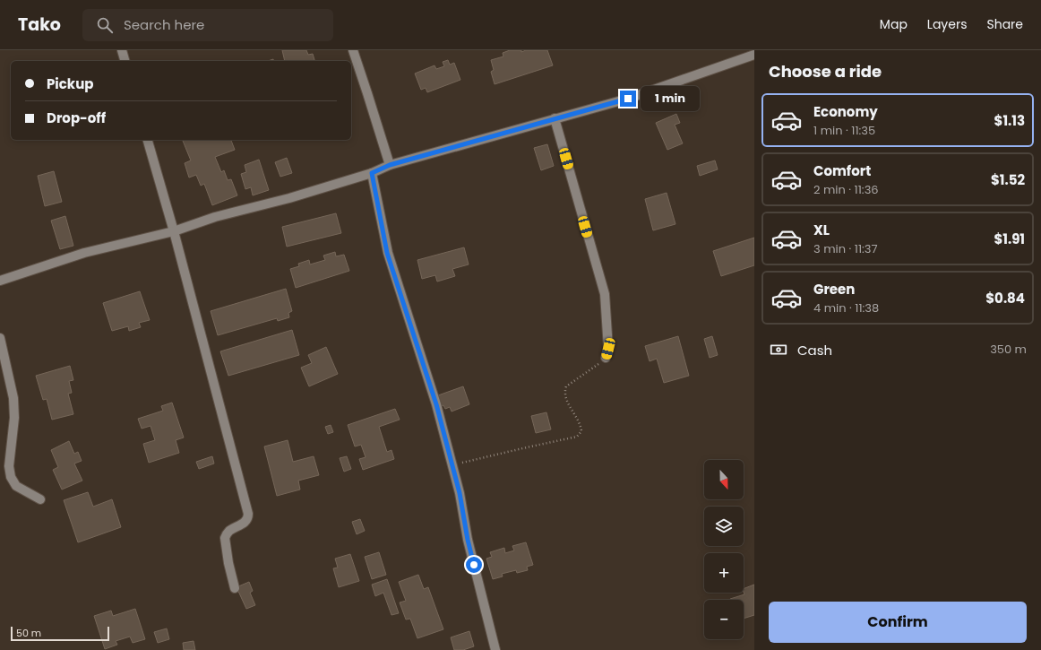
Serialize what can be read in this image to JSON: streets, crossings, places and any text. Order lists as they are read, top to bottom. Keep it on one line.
{"scale_bar":"50 m","north":"bottom","page":{"header":"Tako","search":"Search here","nav":["Map","Layers","Share"],"heading":"Choose a ride","banner":["Pickup","Drop-off"],"bubble":"1 min","list":[{"name":"Economy","note":"1 min · 11:35","value":"$1.13"},{"name":"Comfort","note":"2 min · 11:36","value":"$1.52"},{"name":"XL","note":"3 min · 11:37","value":"$1.91"},{"name":"Green","note":"4 min · 11:38","value":"$0.84"}],"pay":["Cash","350 m"],"map_buttons":["+","−"],"buttons":"Confirm","scale":"50 m"}}
